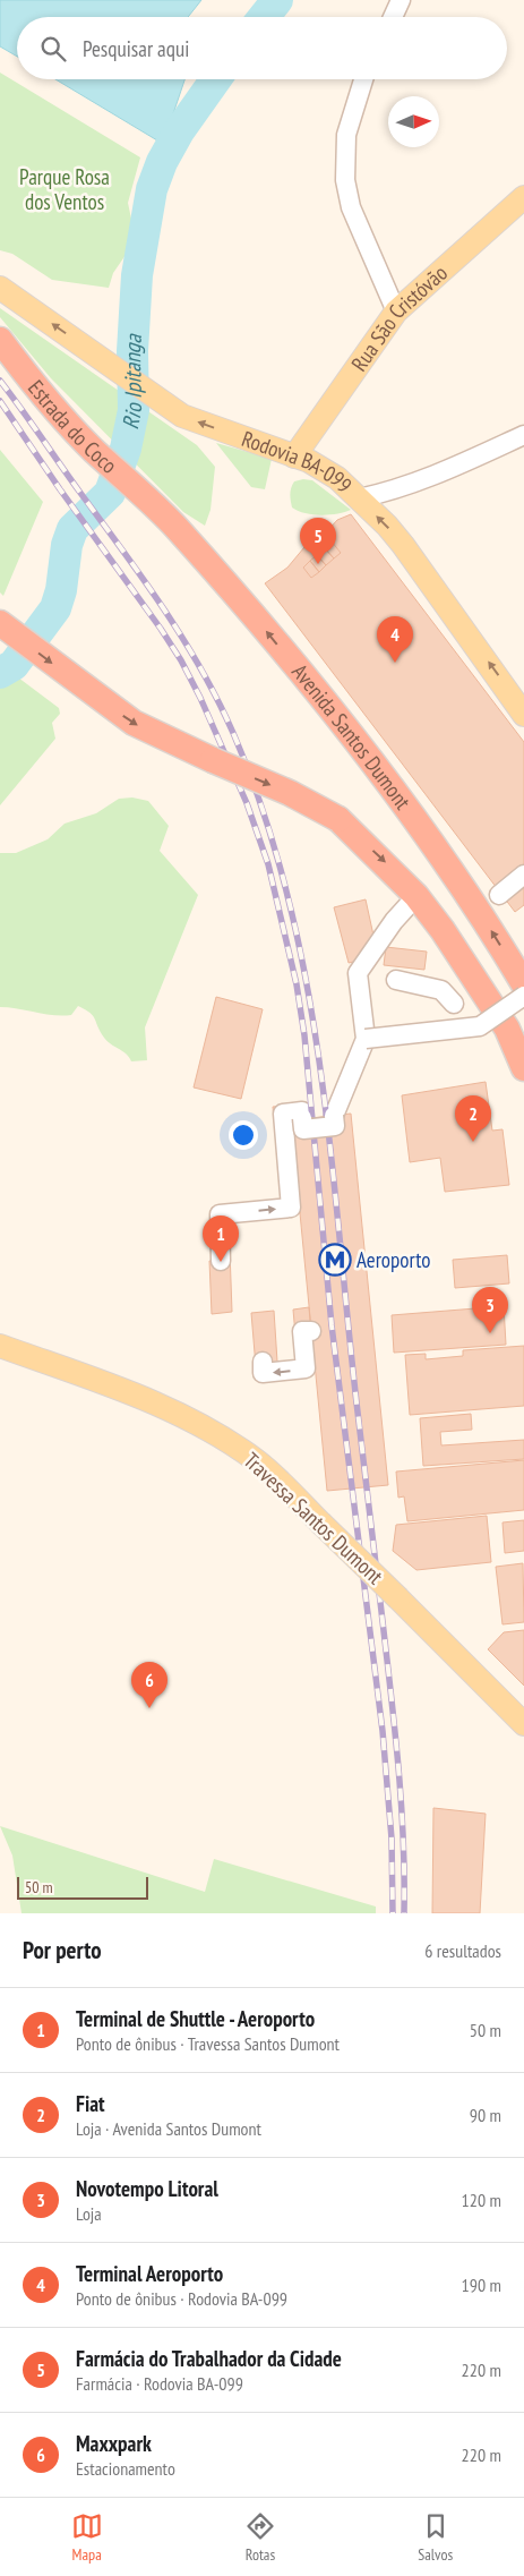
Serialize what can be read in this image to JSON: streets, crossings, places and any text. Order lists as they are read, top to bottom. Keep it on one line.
{"streets":{"highway":["Estrada do Coco","Avenida Santos Dumont"],"main road":["Rua São Cristóvão","Rodovia BA-099","Travessa Santos Dumont"]},"crossings":[["Rua São Cristóvão","Rodovia BA-099"],["Estrada do Coco","Avenida Santos Dumont"]],"one_way":["Rodovia BA-099"],"water":["Rio Ipitanga"],"parks":["Parque Rosa dos Ventos"],"places":{"metro station":["Aeroporto"]},"scale_bar":"50 m","north":"right","page":{"search":"Pesquisar aqui","pins":["5","4","2","1","3","6"],"scale":"50 m","heading":["Por perto","6 resultados"],"list":[{"mark":"1","name":"Terminal de Shuttle - Aeroporto","note":"Ponto de ônibus · Travessa Santos Dumont","value":"50 m"},{"mark":"2","name":"Fiat","note":"Loja · Avenida Santos Dumont","value":"90 m"},{"mark":"3","name":"Novotempo Litoral","note":"Loja","value":"120 m"},{"mark":"4","name":"Terminal Aeroporto","note":"Ponto de ônibus · Rodovia BA-099","value":"190 m"},{"mark":"5","name":"Farmácia do Trabalhador da Cidade","note":"Farmácia · Rodovia BA-099","value":"220 m"},{"mark":"6","name":"Maxxpark","note":"Estacionamento","value":"220 m"}],"nav":["Mapa","Rotas","Salvos"]}}
